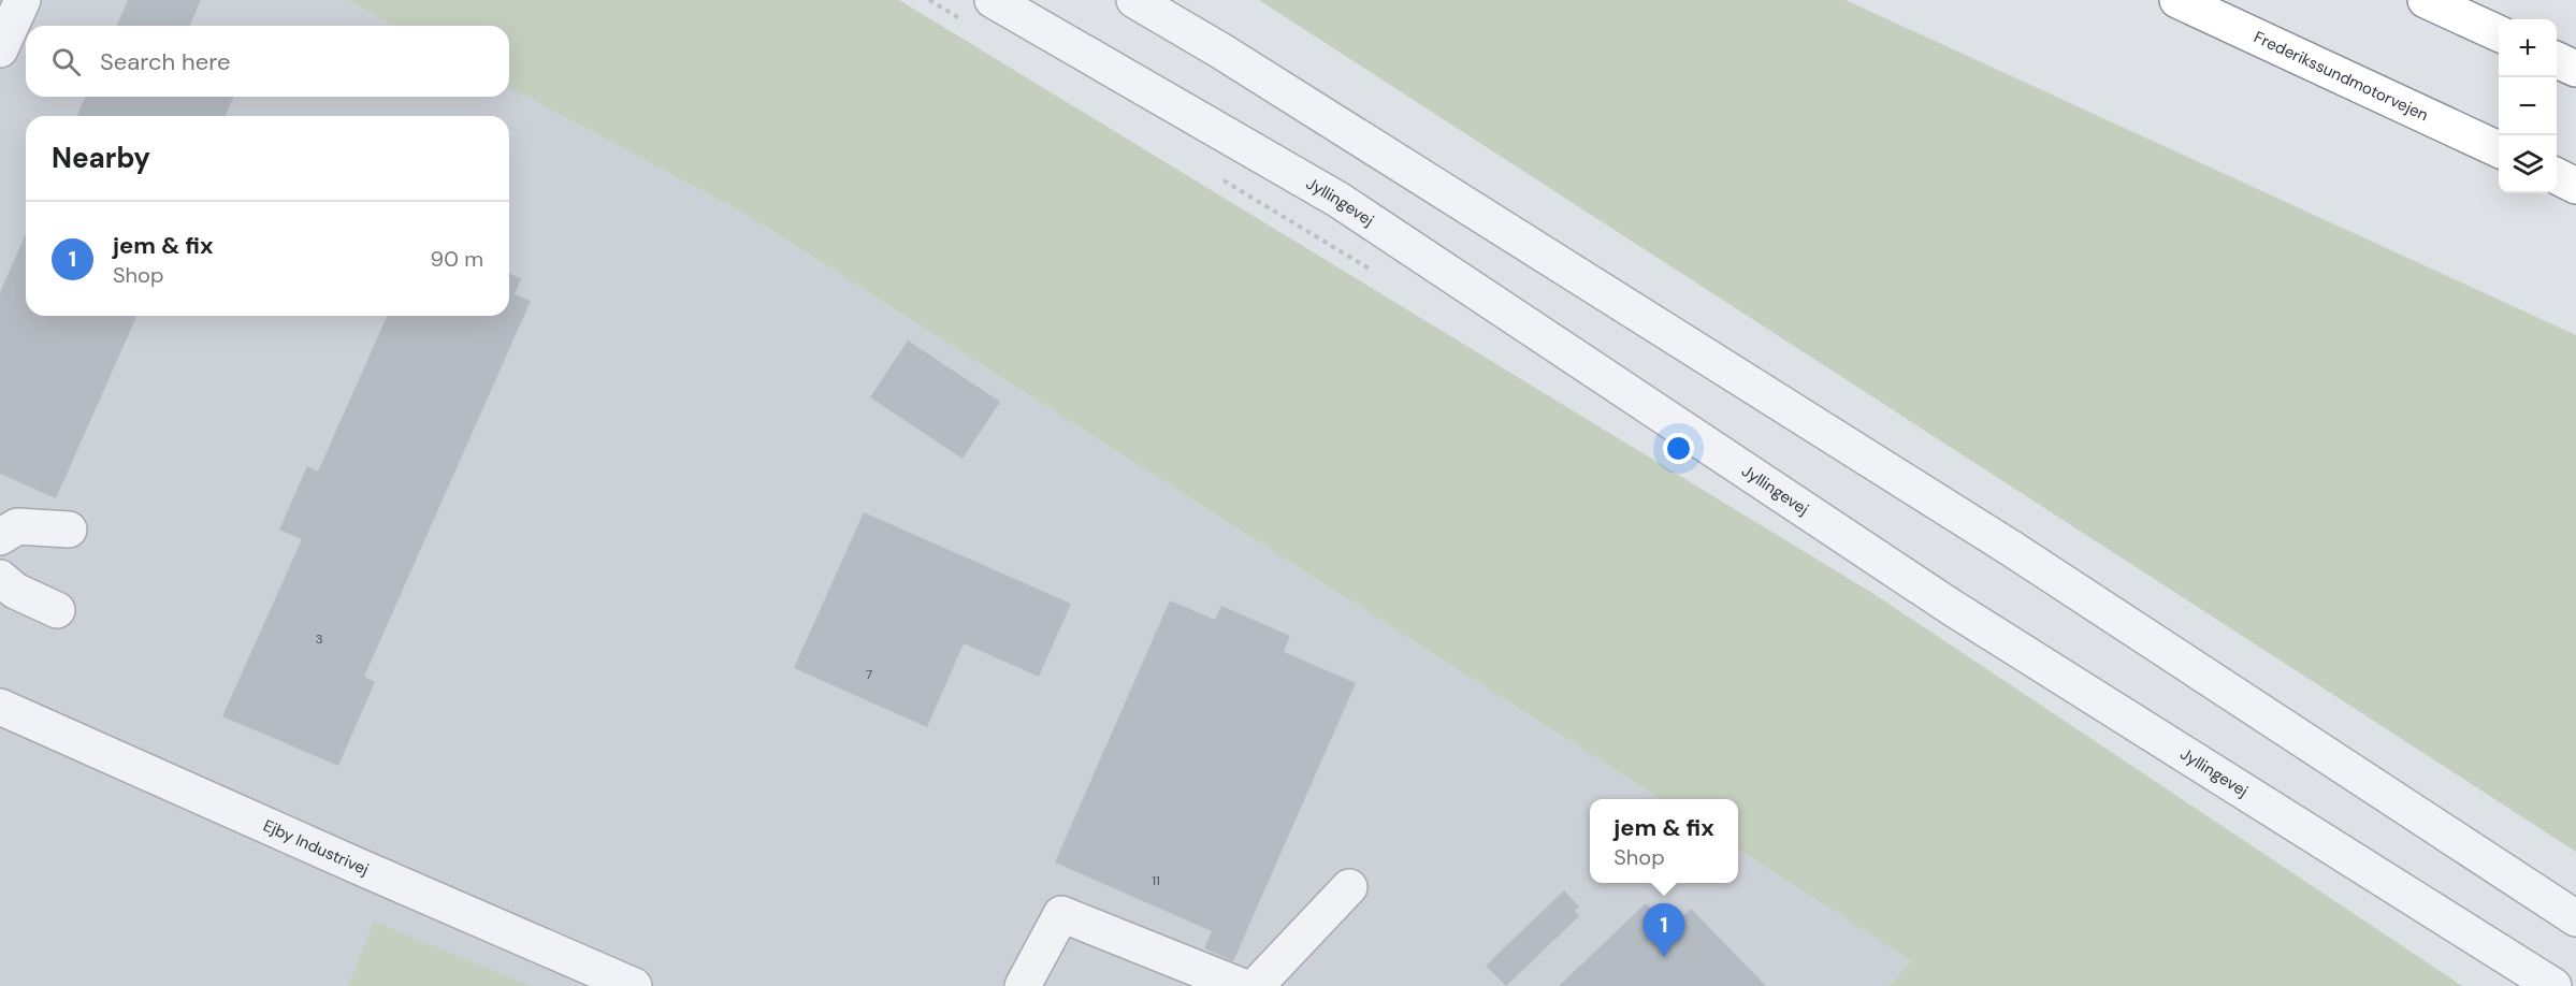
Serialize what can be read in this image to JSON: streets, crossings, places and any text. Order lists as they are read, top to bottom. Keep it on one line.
{"streets":{"highway":["Frederikssundmotorvejen"],"street":["Jyllingevej","Ejby Industrivej"]},"house_numbers":["3","7","11"],"page":{"map_buttons":["+","−"],"search":"Search here","heading":"Nearby","list":[{"mark":"1","name":"jem & fix","note":"Shop","value":"90 m"}],"popup":["jem & fix","Shop"],"pins":"1"}}
